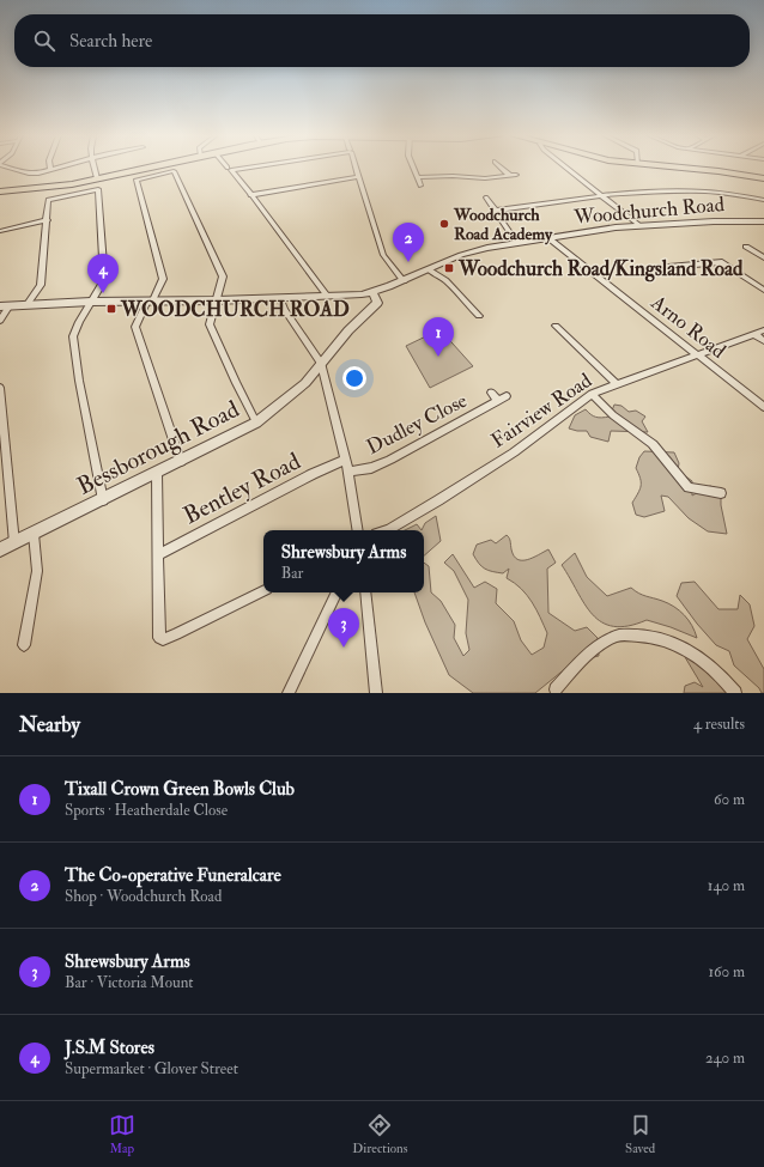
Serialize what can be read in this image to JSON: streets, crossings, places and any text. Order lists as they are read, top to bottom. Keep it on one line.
{"streets":{"street":["Woodchurch Road","Arno Road","Fairview Road","Dudley Close","Bessborough Road","Bentley Road"]},"crossings":[["Woodchurch Road","Arno Road"],["Woodchurch Road","Bessborough Road"],["Arno Road","Fairview Road"]],"places":{"other":["Woodchurch Road Academy"],"transit":["Woodchurch Road/Kingsland Road","WOODCHURCH ROAD"]},"page":{"search":"Search here","pins":["2","4","1","3"],"popup":["Shrewsbury Arms","Bar"],"heading":["Nearby","4 results"],"list":[{"mark":"1","name":"Tixall Crown Green Bowls Club","note":"Sports · Heatherdale Close","value":"60 m"},{"mark":"2","name":"The Co-operative Funeralcare","note":"Shop · Woodchurch Road","value":"140 m"},{"mark":"3","name":"Shrewsbury Arms","note":"Bar · Victoria Mount","value":"160 m"},{"mark":"4","name":"J.S.M Stores","note":"Supermarket · Glover Street","value":"240 m"}],"nav":["Map","Directions","Saved"]}}
